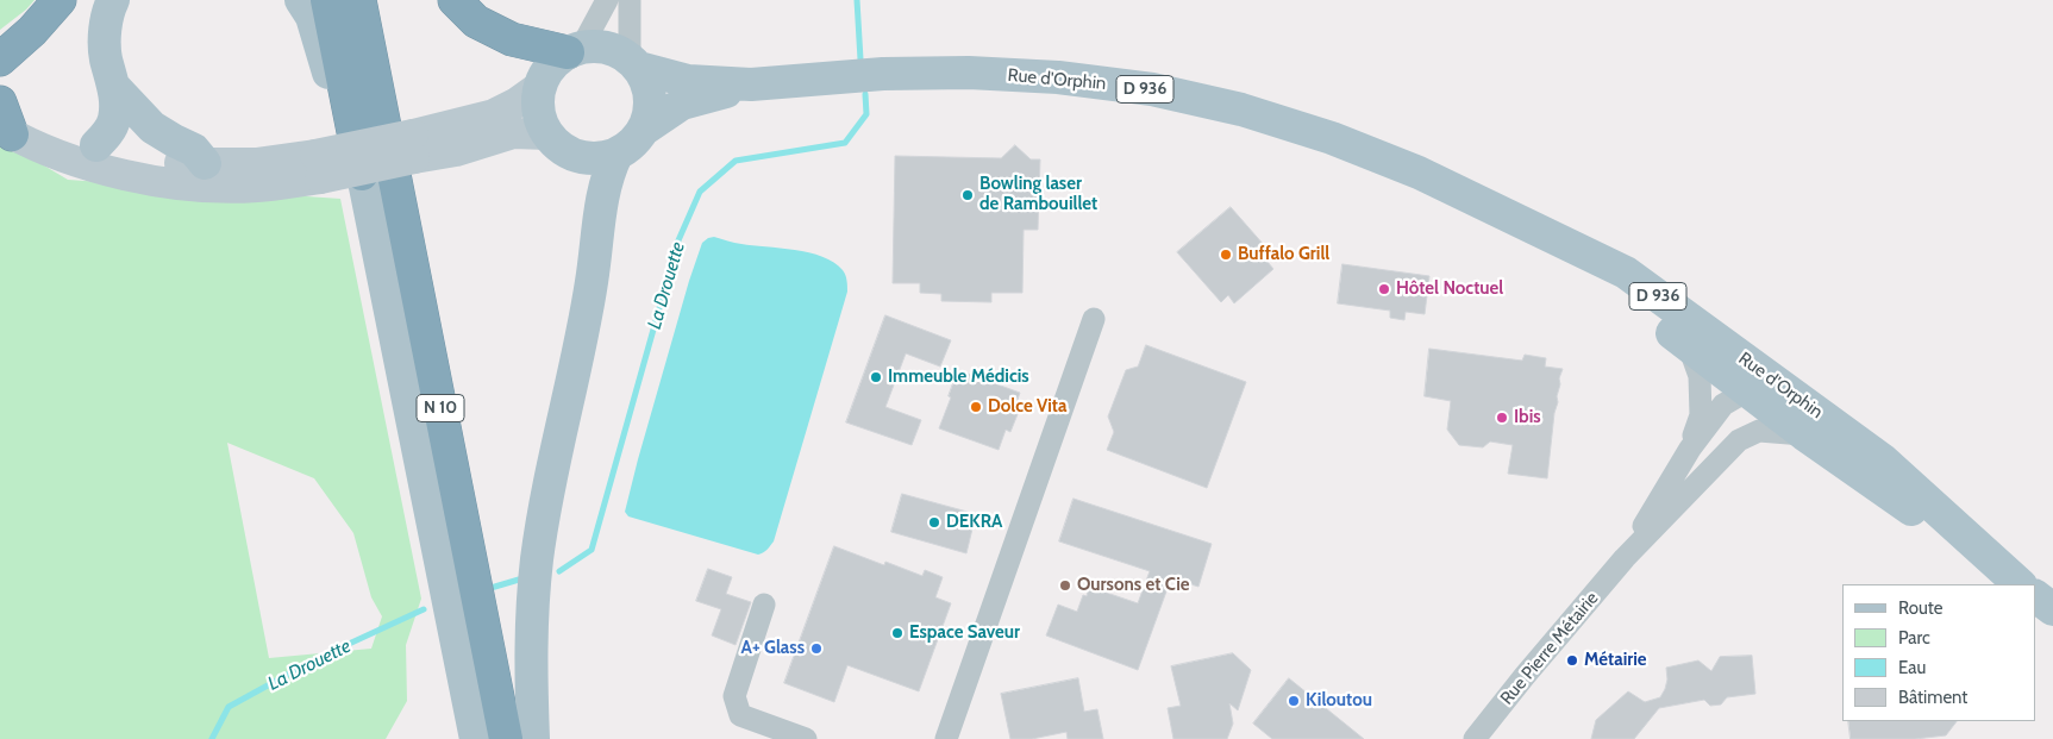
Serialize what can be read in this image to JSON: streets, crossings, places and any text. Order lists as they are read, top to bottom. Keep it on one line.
{"streets":{"highway":["N 10"],"main road":["Rue d'Orphin","D 936"],"street":["Rue Pierre Métairie"]},"crossings":[["Rue d'Orphin","Rue Pierre Métairie"]],"water":["La Drouette"],"places":["Bowling laser de Rambouillet","Buffalo Grill","Hôtel Noctuel","Immeuble Médicis","Dolce Vita","Ibis","DEKRA","Oursons et Cie","Espace Saveur","A+ Glass","Métairie","Kiloutou"],"legend":["Route","Parc","Eau","Bâtiment"]}
